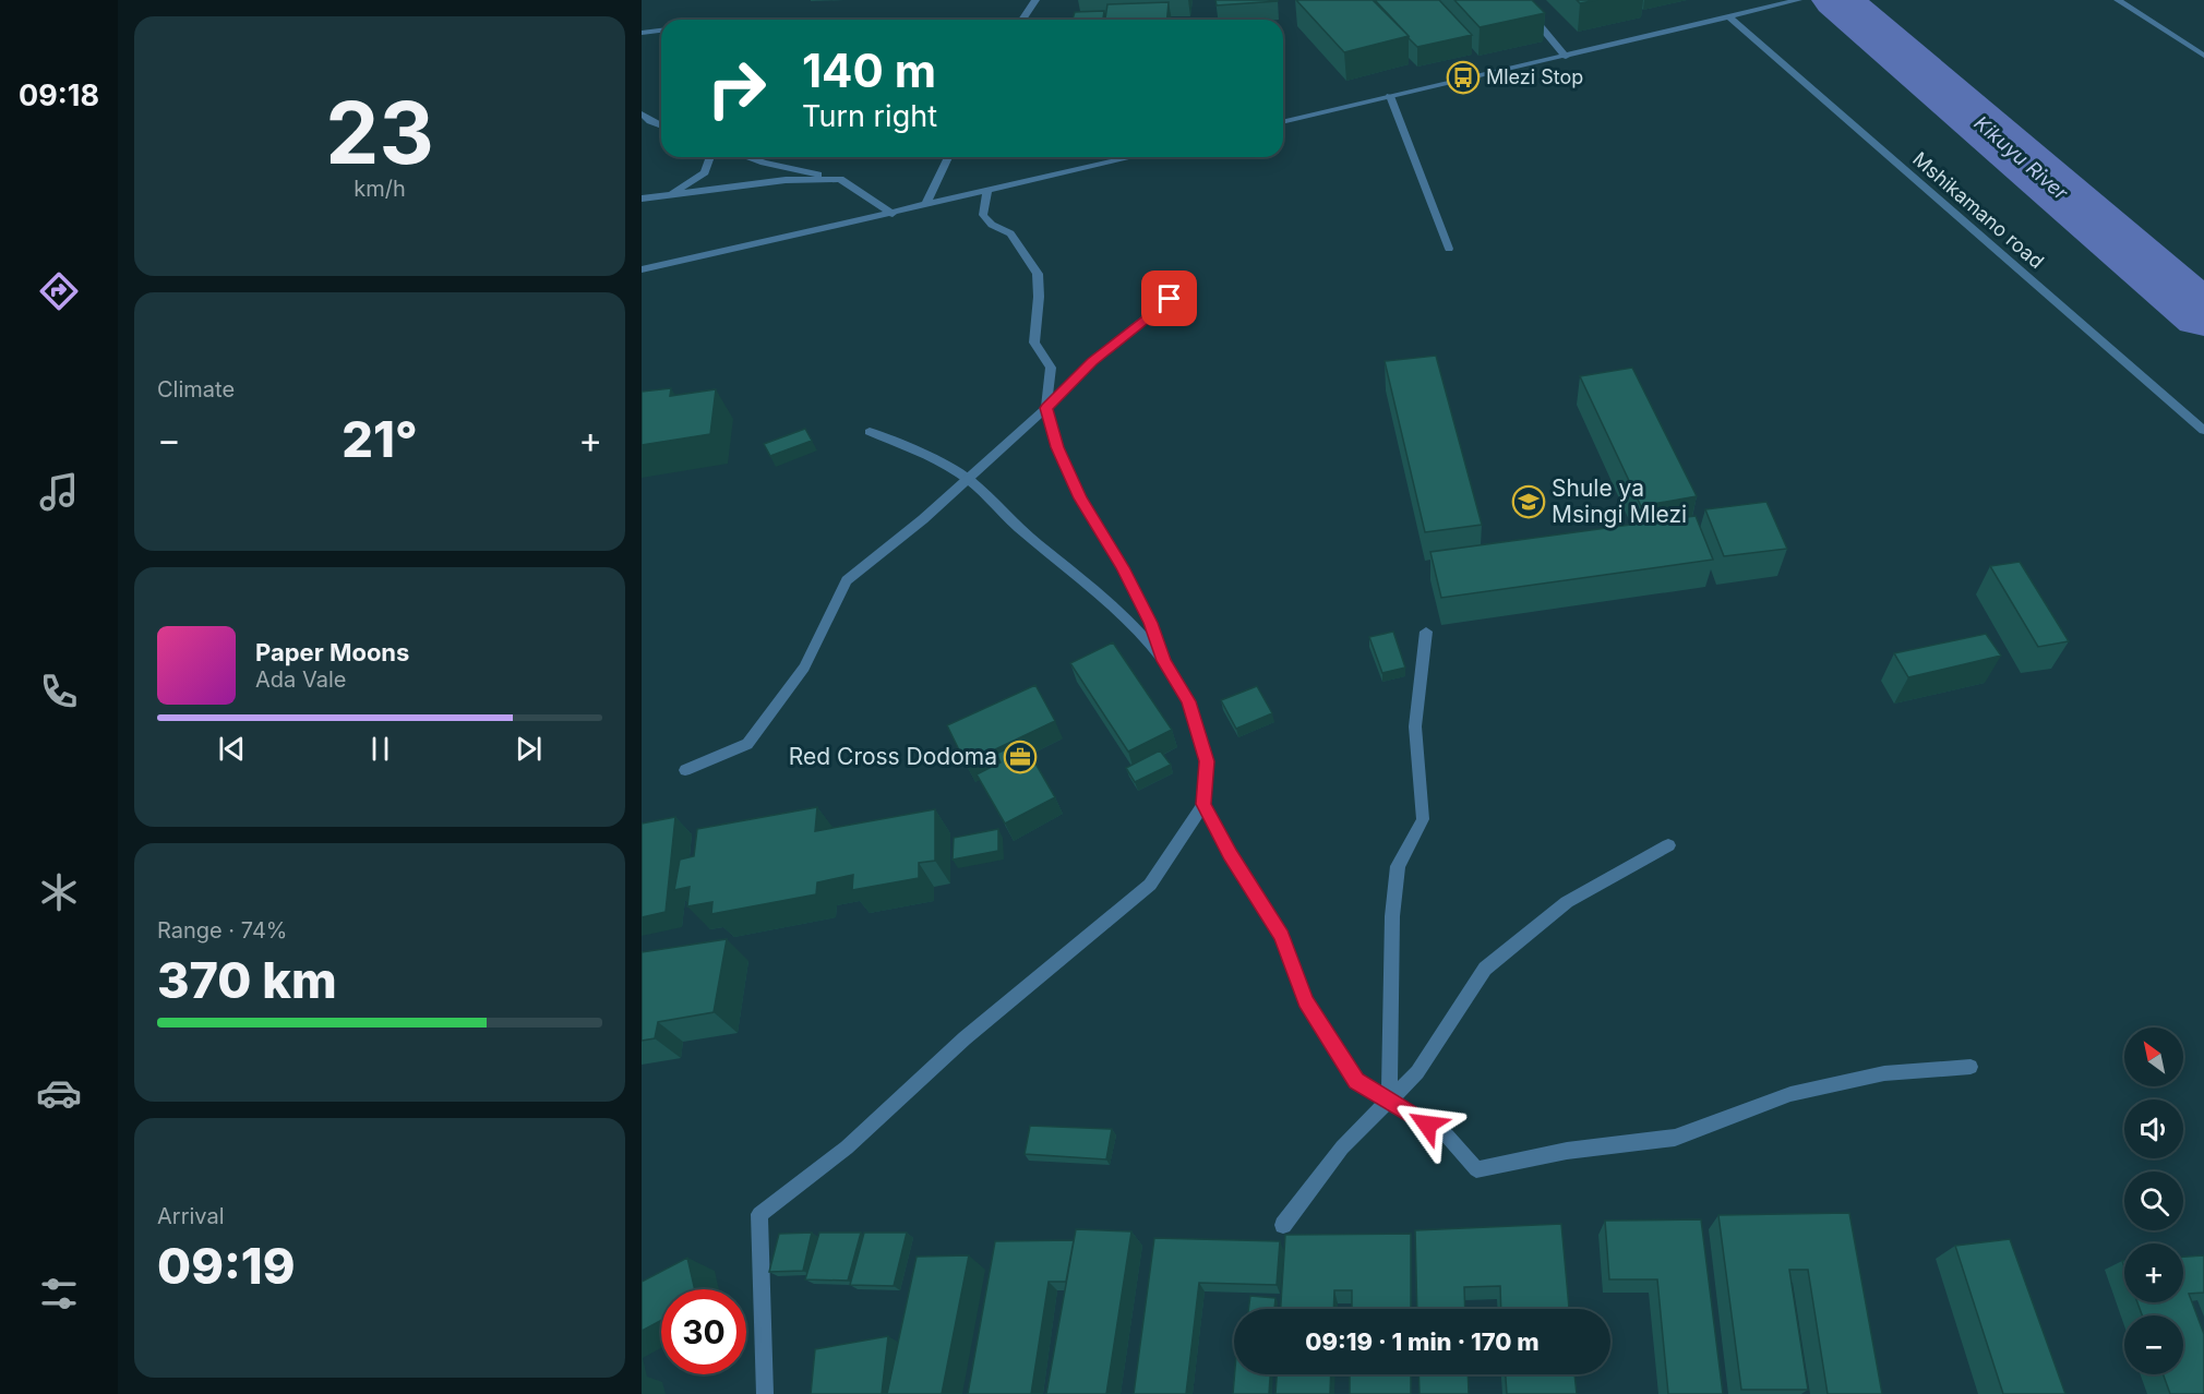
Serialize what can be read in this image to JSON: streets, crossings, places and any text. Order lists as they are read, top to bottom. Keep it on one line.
{"streets":{"street":["Mshikamano road"]},"water":["Kikuyu River"],"places":{"bus stop":["Mlezi Stop"],"school or university":["Shule ya Msingi Mlezi"],"office":["Red Cross Dodoma"]},"north":"top left","page":{"tabs":"09:18","tile":[["23","km/h"],"Climate",["Range · 74%","370 km"],["Arrival","09:19"]],"turn":["140 m","Turn right"],"heat":["−","21°","+"],"song":["Paper Moons","Ada Vale"],"map_buttons":["+","−"],"limit":"30","trip":"09:19 · 1 min · 170 m"}}
